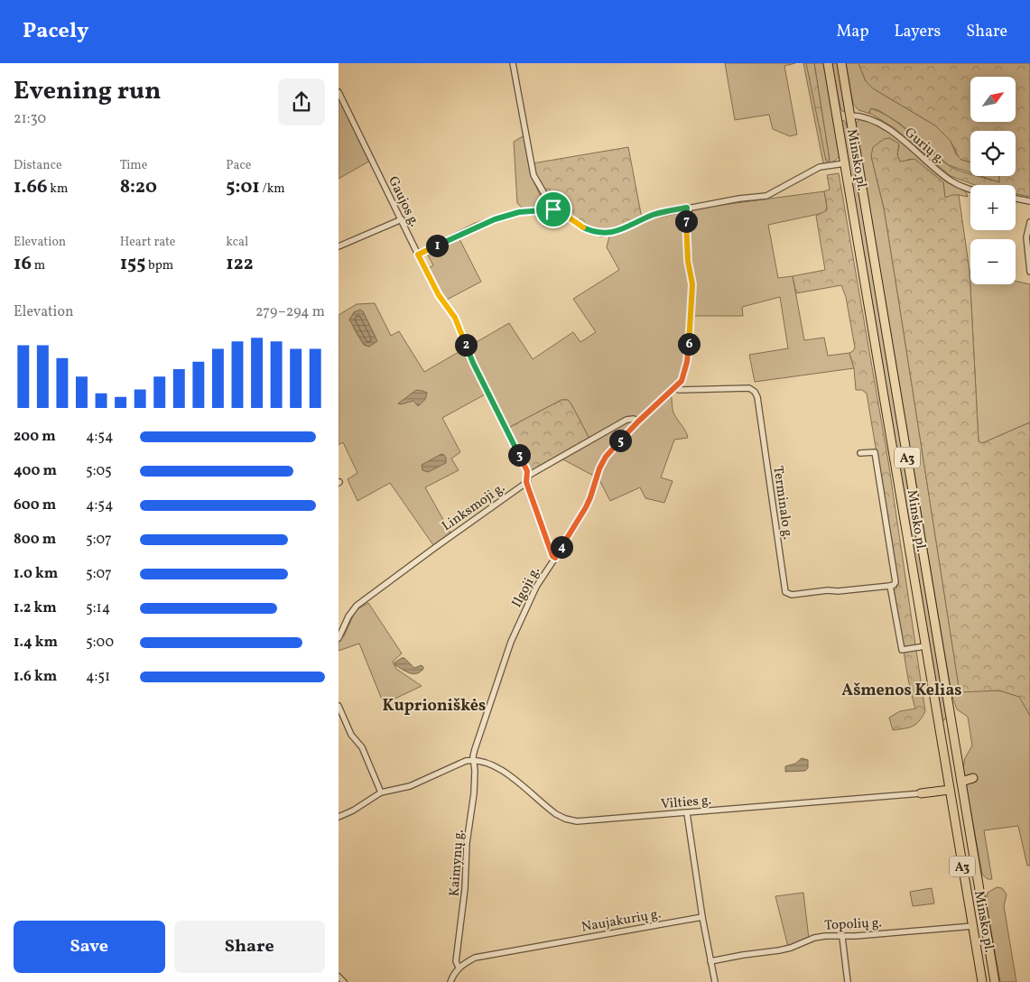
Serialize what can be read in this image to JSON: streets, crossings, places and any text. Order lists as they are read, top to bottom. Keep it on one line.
{"streets":{"highway":["Minsko pl.","A3"],"street":["Gurių g.","Gaujos g.","Terminalo g.","Linksmoji g.","Ilgoji g.","Vilties g.","Kaimynų g.","Naujakurių g.","Topolių g."]},"crossings":[["Gurių g.","Minsko pl."],["Minsko pl.","Topolių g."],["Terminalo g.","Ilgoji g."],["Ilgoji g.","Vilties g."],["Ilgoji g.","Kaimynų g."],["Vilties g.","Kaimynų g."],["Kaimynų g.","Naujakurių g."]],"districts":["Ašmenos Kelias","Kuprioniškės"],"north":"top right","page":{"header":"Pacely","nav":["Map","Layers","Share"],"heading":["Evening run","21:30"],"map_buttons":["+","−"],"stats":[["Distance","1.66 km"],["Time","8:20"],["Pace","5:01 /km"],["Elevation","16 m"],["Heart rate","155 bpm"],["kcal","122"]],"pins":["7","1","6","2","5","3","4"],"chart":["Elevation","279–294 m"],"list":[{"name":"200 m","note":"4:54"},{"name":"400 m","note":"5:05"},{"name":"600 m","note":"4:54"},{"name":"800 m","note":"5:07"},{"name":"1.0 km","note":"5:07"},{"name":"1.2 km","note":"5:14"},{"name":"1.4 km","note":"5:00"},{"name":"1.6 km","note":"4:51"}],"buttons":["Save","Share"]}}
